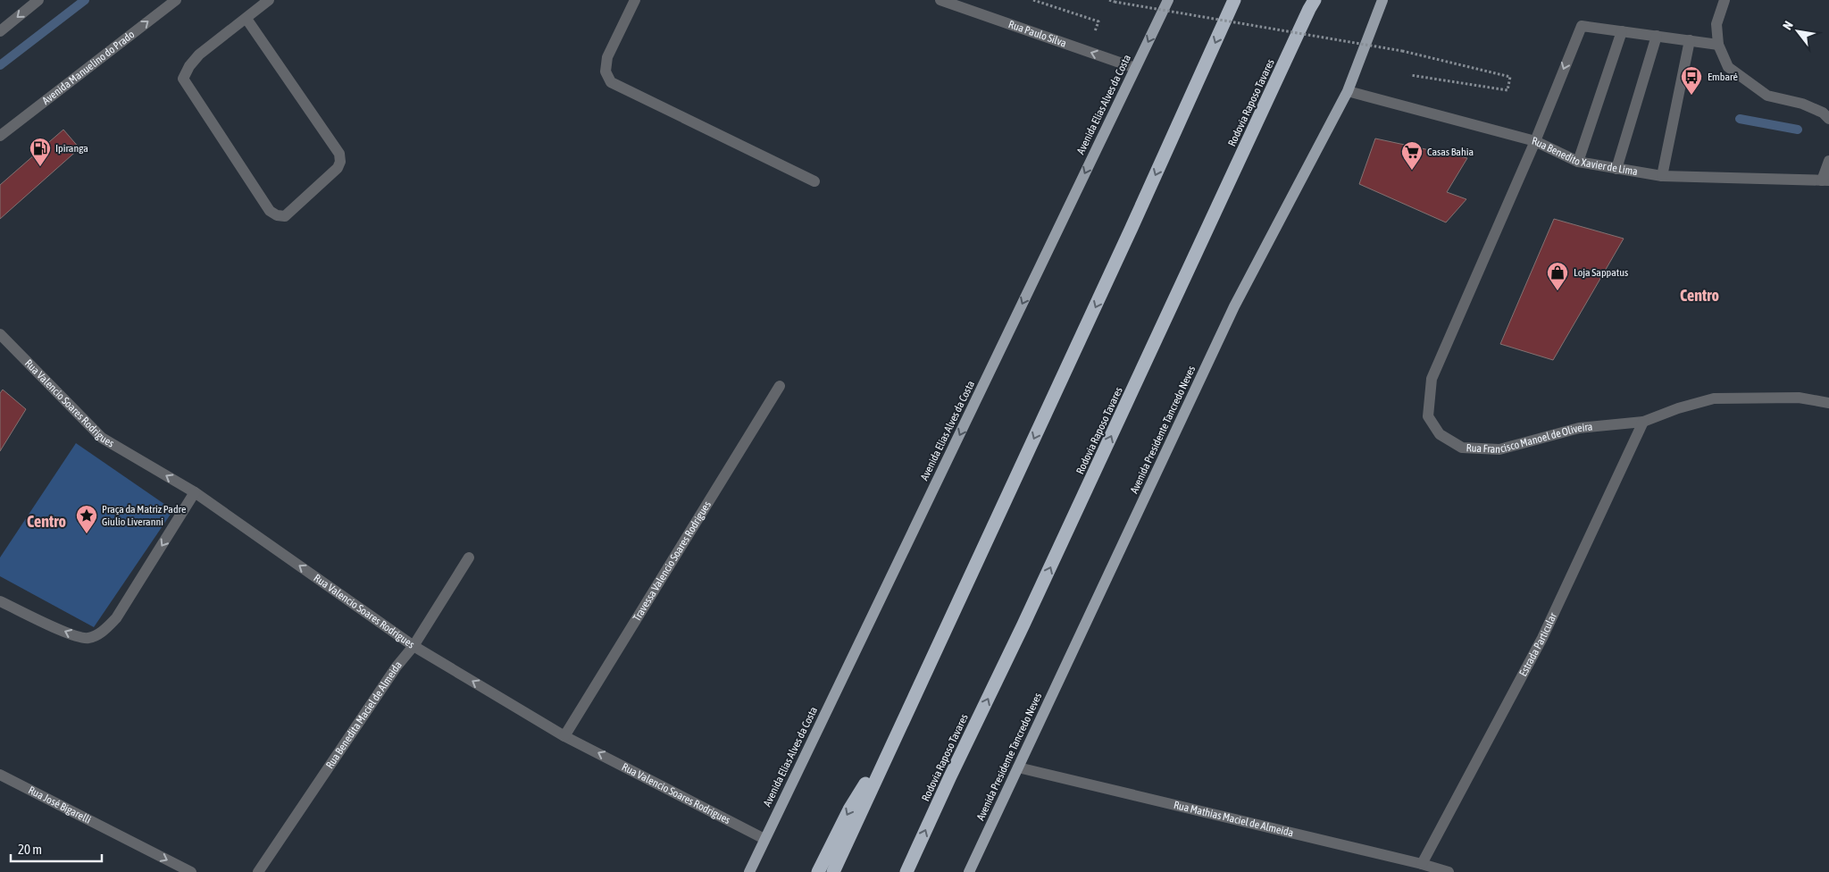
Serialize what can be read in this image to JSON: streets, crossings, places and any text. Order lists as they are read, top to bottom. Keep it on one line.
{"streets":{"highway":["Rodovia Raposo Tavares"],"main road":["Avenida Elias Alves da Costa","Avenida Presidente Tancredo Neves"],"street":["Rua Paulo Silva","Avenida Manuelino do Prado","Rua Benedito Xavier de Lima","Rua Valencio Soares Rodrigues","Rua Francisco Manoel de Oliveira","Travessa Valencio Soares Rodrigues","Estrada Particular","Rua Benedita Maciel de Almeida","Rua José Bigarelli","Rua Mathias Maciel de Almeida"]},"crossings":[["Rua Paulo Silva","Avenida Elias Alves da Costa"],["Avenida Elias Alves da Costa","Rua Valencio Soares Rodrigues"],["Rua Benedito Xavier de Lima","Avenida Presidente Tancredo Neves"],["Rua Benedito Xavier de Lima","Rua Francisco Manoel de Oliveira"],["Rua Valencio Soares Rodrigues","Travessa Valencio Soares Rodrigues"],["Rua Valencio Soares Rodrigues","Rua Benedita Maciel de Almeida"],["Avenida Presidente Tancredo Neves","Rua Mathias Maciel de Almeida"],["Rua Francisco Manoel de Oliveira","Estrada Particular"],["Estrada Particular","Rua Mathias Maciel de Almeida"]],"one_way":["Rua Paulo Silva","Avenida Manuelino do Prado","Avenida Elias Alves da Costa","Rua Valencio Soares Rodrigues","Rua José Bigarelli"],"districts":["Centro","Centro"],"places":{"bus stop":["Embaré"],"fuel station":["Ipiranga"],"supermarket":["Casas Bahia"],"shop":["Loja Sappatus"],"place":["Praça da Matriz Padre Giulio Liveranni"]},"scale_bar":"20 m","north":"top left"}
